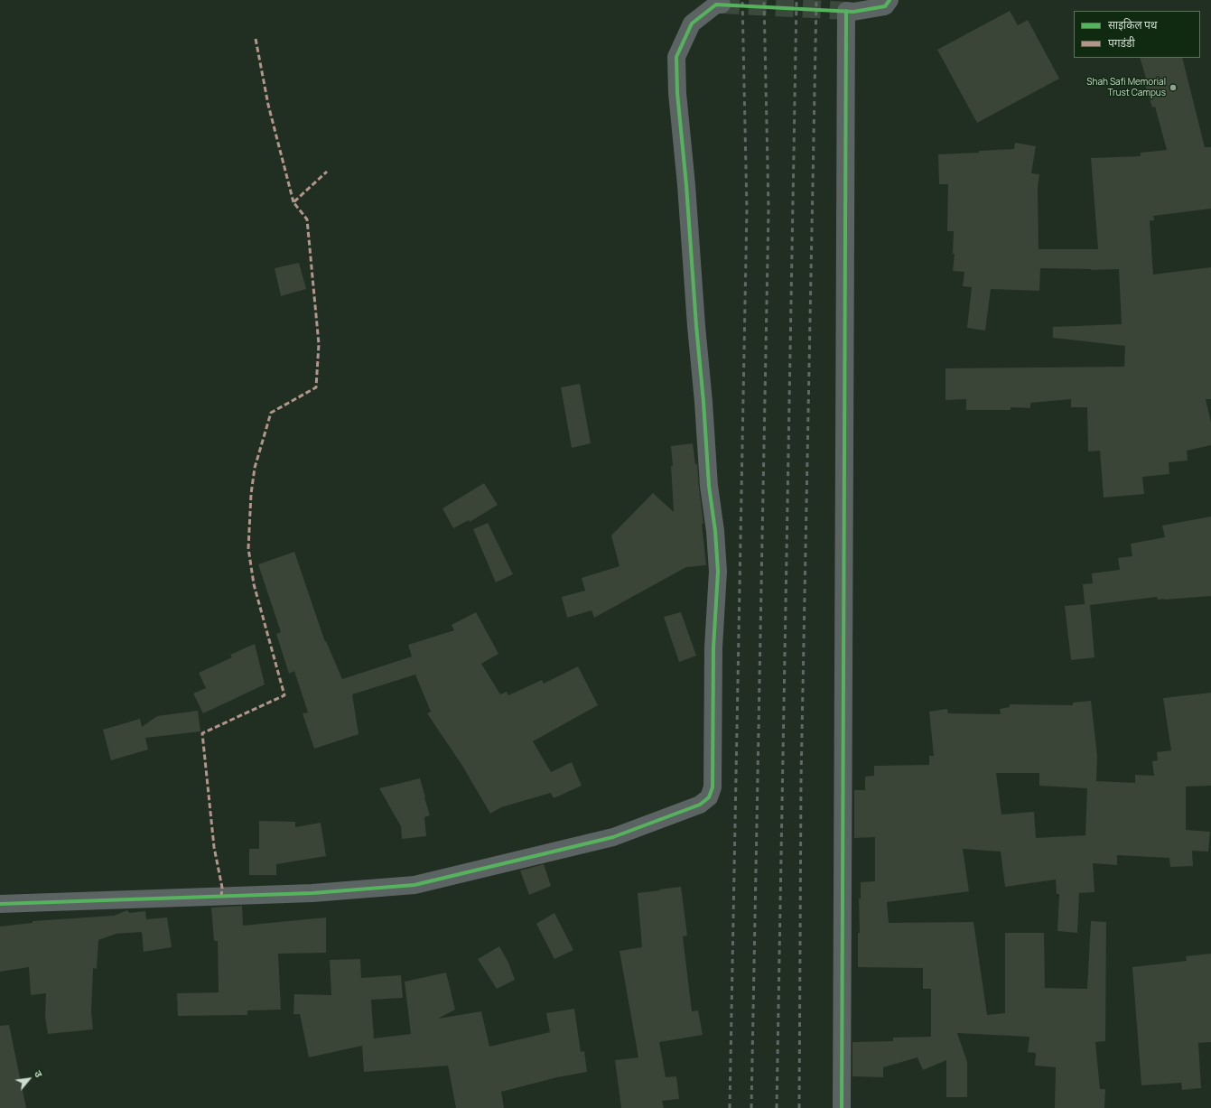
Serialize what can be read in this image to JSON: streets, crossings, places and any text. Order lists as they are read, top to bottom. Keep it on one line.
{"places":["Shah Safi Memorial Trust Campus"],"legend":["साइकिल पथ","पगडंडी"],"north":"top right"}
